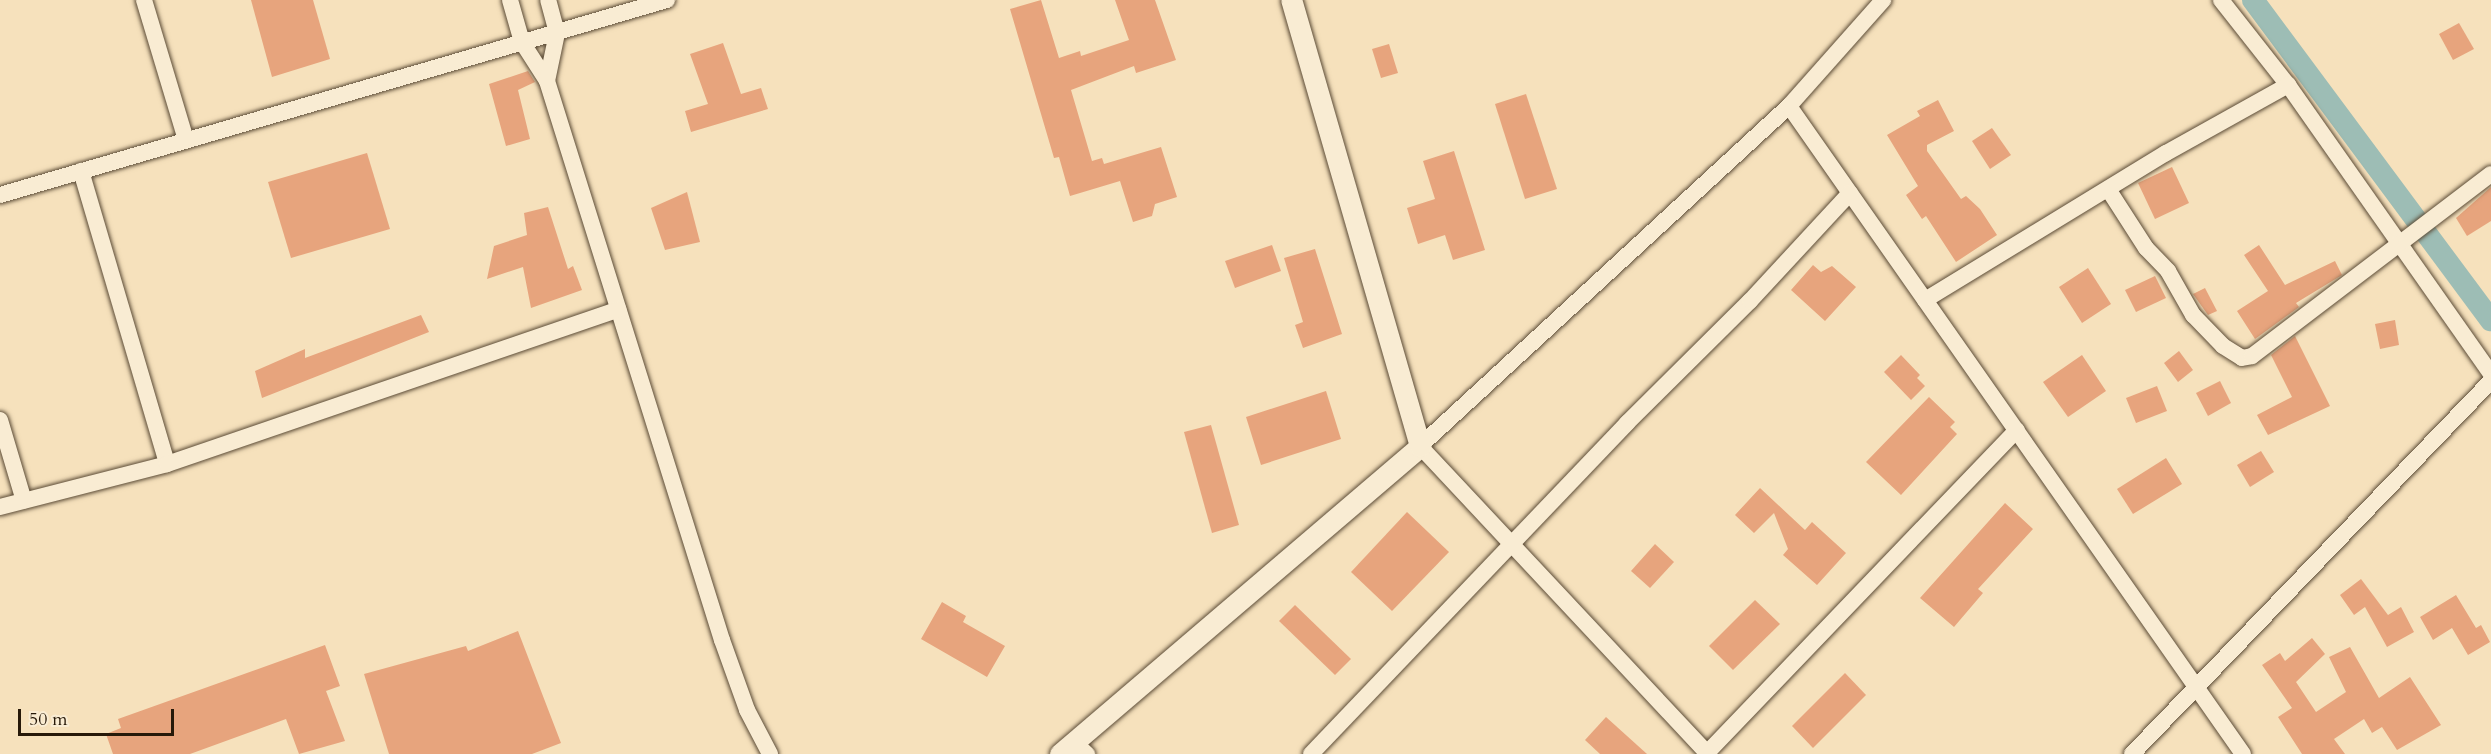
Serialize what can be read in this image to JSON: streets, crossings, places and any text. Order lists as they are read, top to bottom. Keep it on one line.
{"scale_bar":"50 m"}
